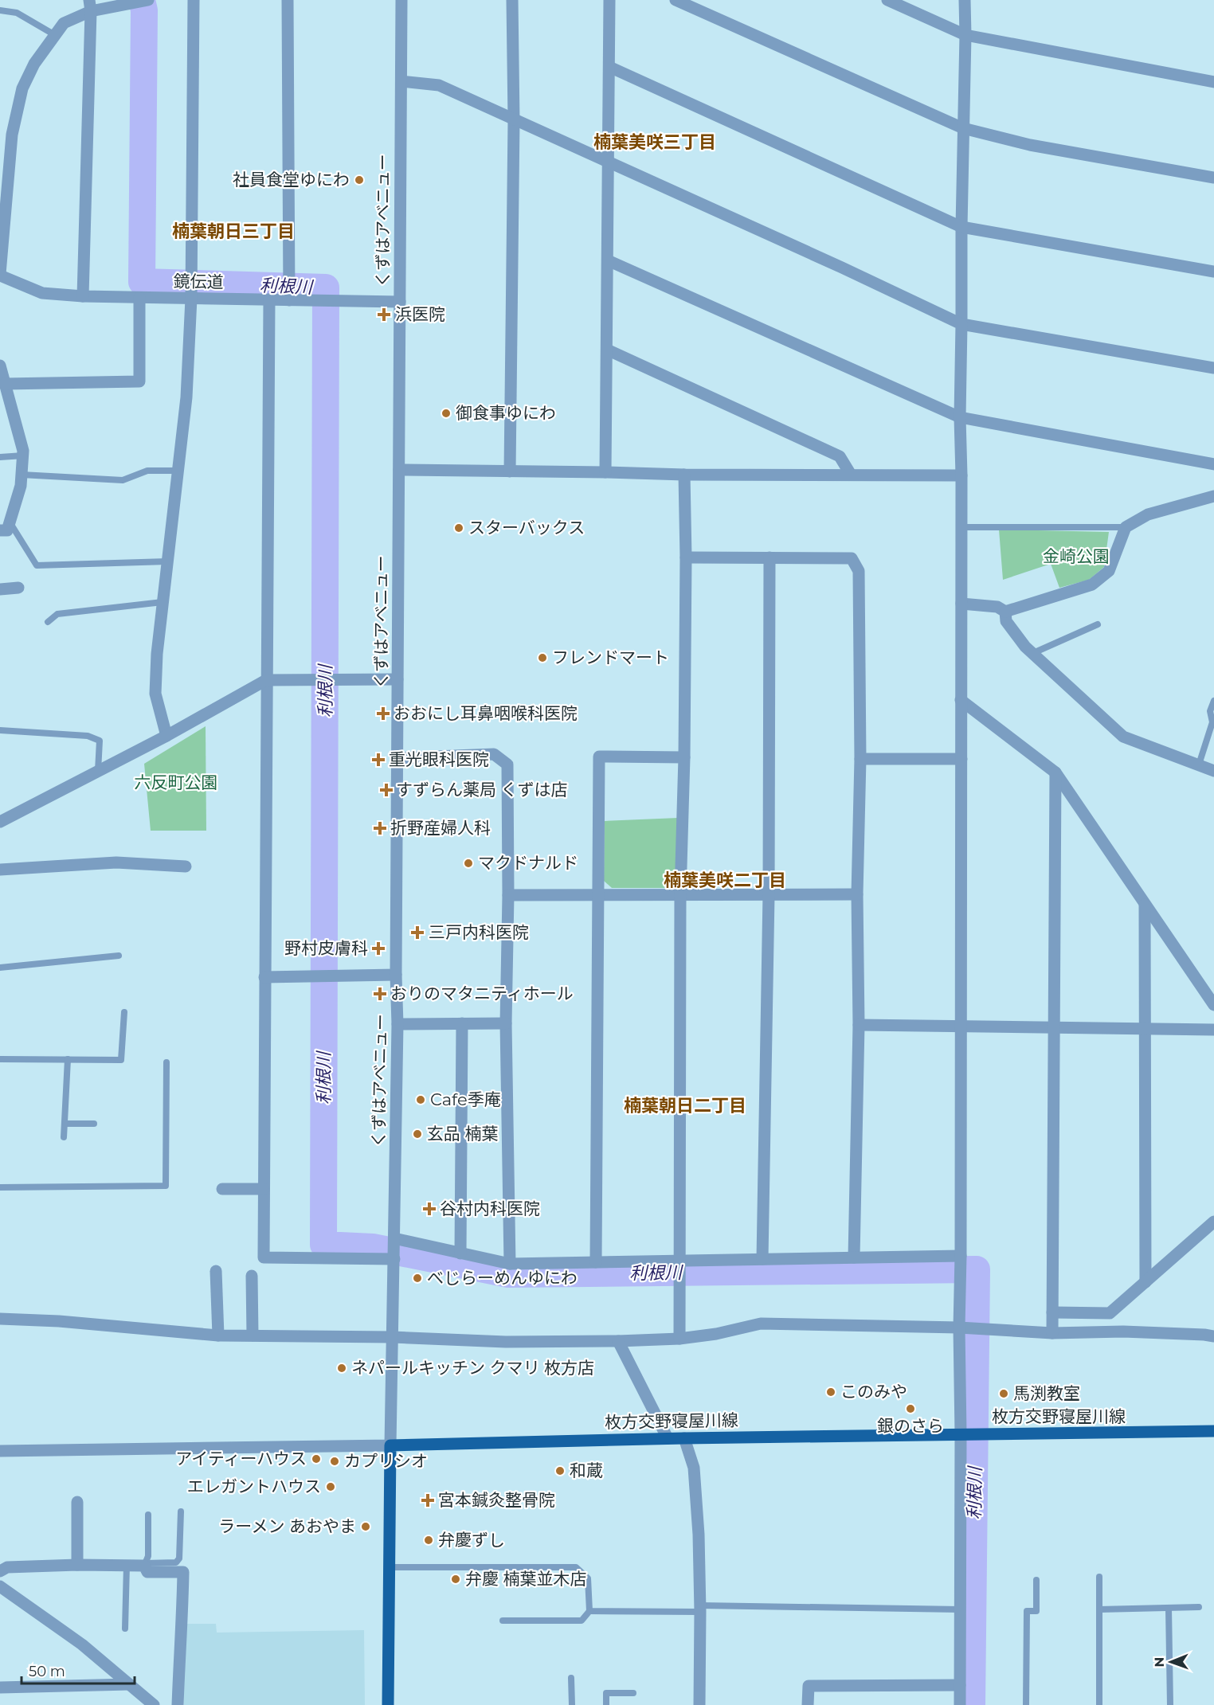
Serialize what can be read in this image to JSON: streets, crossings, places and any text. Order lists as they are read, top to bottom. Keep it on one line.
{"streets":{"main road":["枚方交野寝屋川線"],"street":["くずはアベニュー","鏡伝道"]},"crossings":[["くずはアベニュー","鏡伝道"],["くずはアベニュー","枚方交野寝屋川線"]],"districts":["楠葉美咲三丁目","楠葉朝日三丁目","楠葉美咲二丁目","楠葉朝日二丁目"],"water":["利根川"],"parks":["金崎公園","六反町公園"],"places":{"other":["社員食堂ゆにわ","御食事ゆにわ","スターバックス","フレンドマート","マクドナルド","Cafe季庵","玄品 楠葉","べじらーめんゆにわ","ネパールキッチン クマリ 枚方店","このみや","馬渕教室","銀のさら","アイティーハウス","カプリシオ","和蔵","エレガントハウス","ラーメン あおやま","弁慶ずし","弁慶 楠葉並木店"],"health":["浜医院","おおにし耳鼻咽喉科医院","重光眼科医院","すずらん薬局 くずは店","折野産婦人科","三戸内科医院","野村皮膚科","おりのマタニティホール","谷村内科医院","宮本鍼灸整骨院"]},"scale_bar":"50 m","north":"left"}
